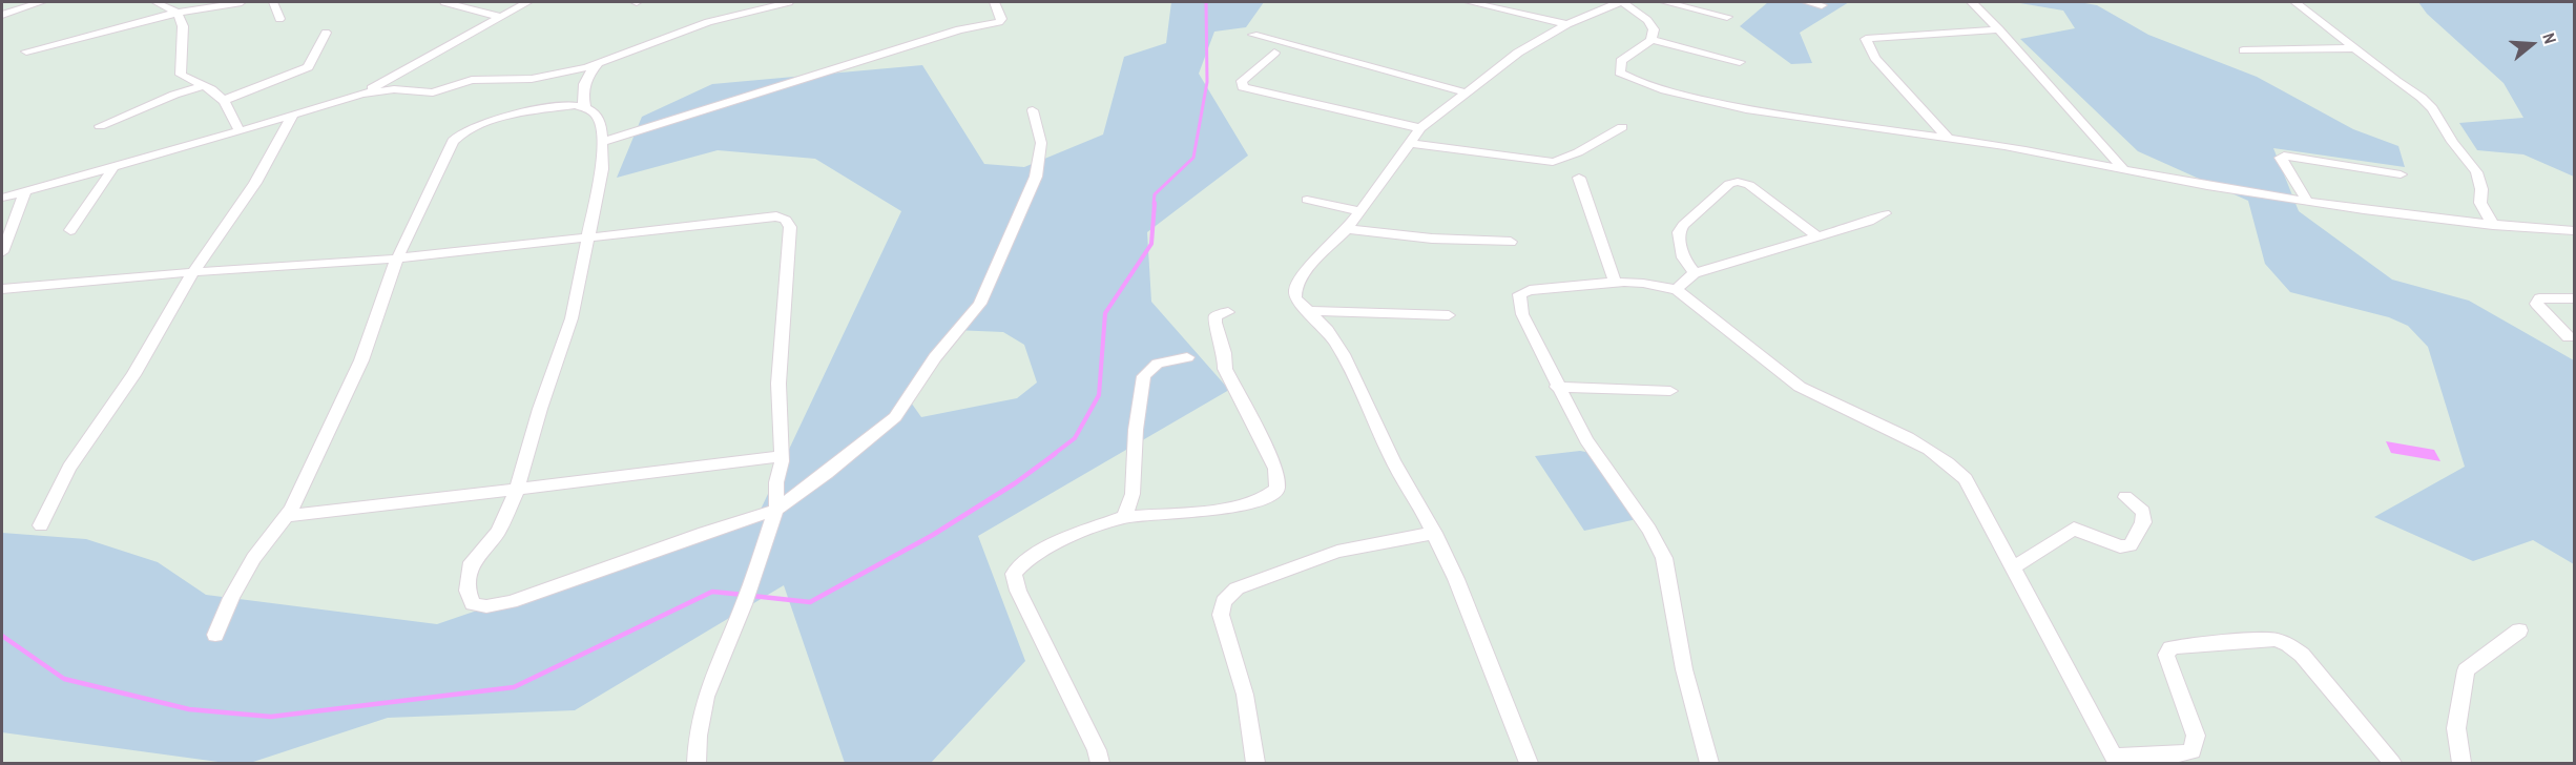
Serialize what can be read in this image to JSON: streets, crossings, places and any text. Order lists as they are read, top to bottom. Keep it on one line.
{"north":"right"}
